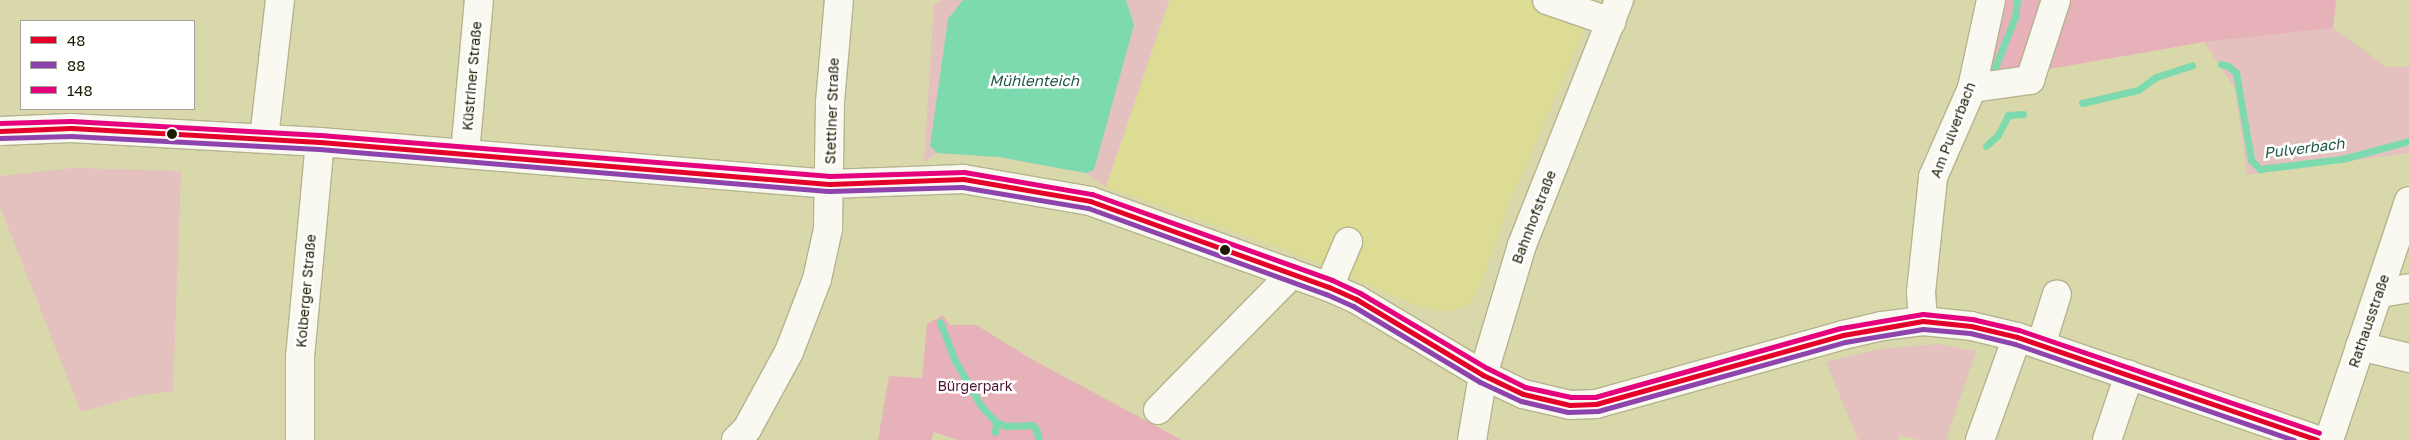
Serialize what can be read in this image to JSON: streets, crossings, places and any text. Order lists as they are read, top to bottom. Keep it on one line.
{"streets":{"street":["Küstriner Straße","Stettiner Straße","Am Pulverbach","Bahnhofstraße","Kolberger Straße","Rathausstraße"]},"water":["Mühlenteich","Pulverbach"],"parks":["Bürgerpark"],"lines":["transit line 148","transit line 48","transit line 88"],"legend":["48","88","148"]}
